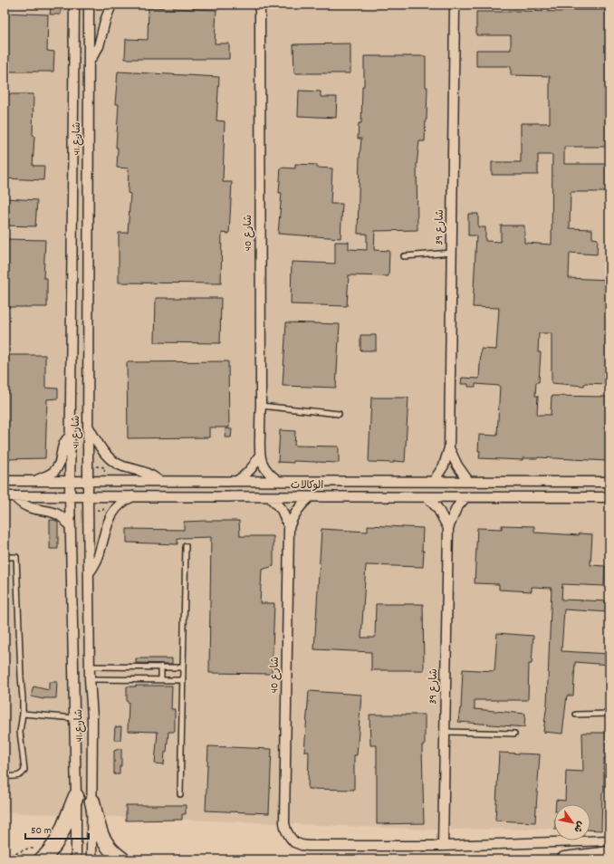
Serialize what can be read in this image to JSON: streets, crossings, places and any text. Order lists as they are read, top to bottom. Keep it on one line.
{"streets":{"street":["شارع 41","شارع 39","شارع 40","الوكالات"]},"crossings":[["شارع 41","الوكالات"],["شارع 39","شارع 40"],["شارع 39","الوكالات"],["شارع 40","الوكالات"]],"scale_bar":"50 m","north":"bottom right"}
